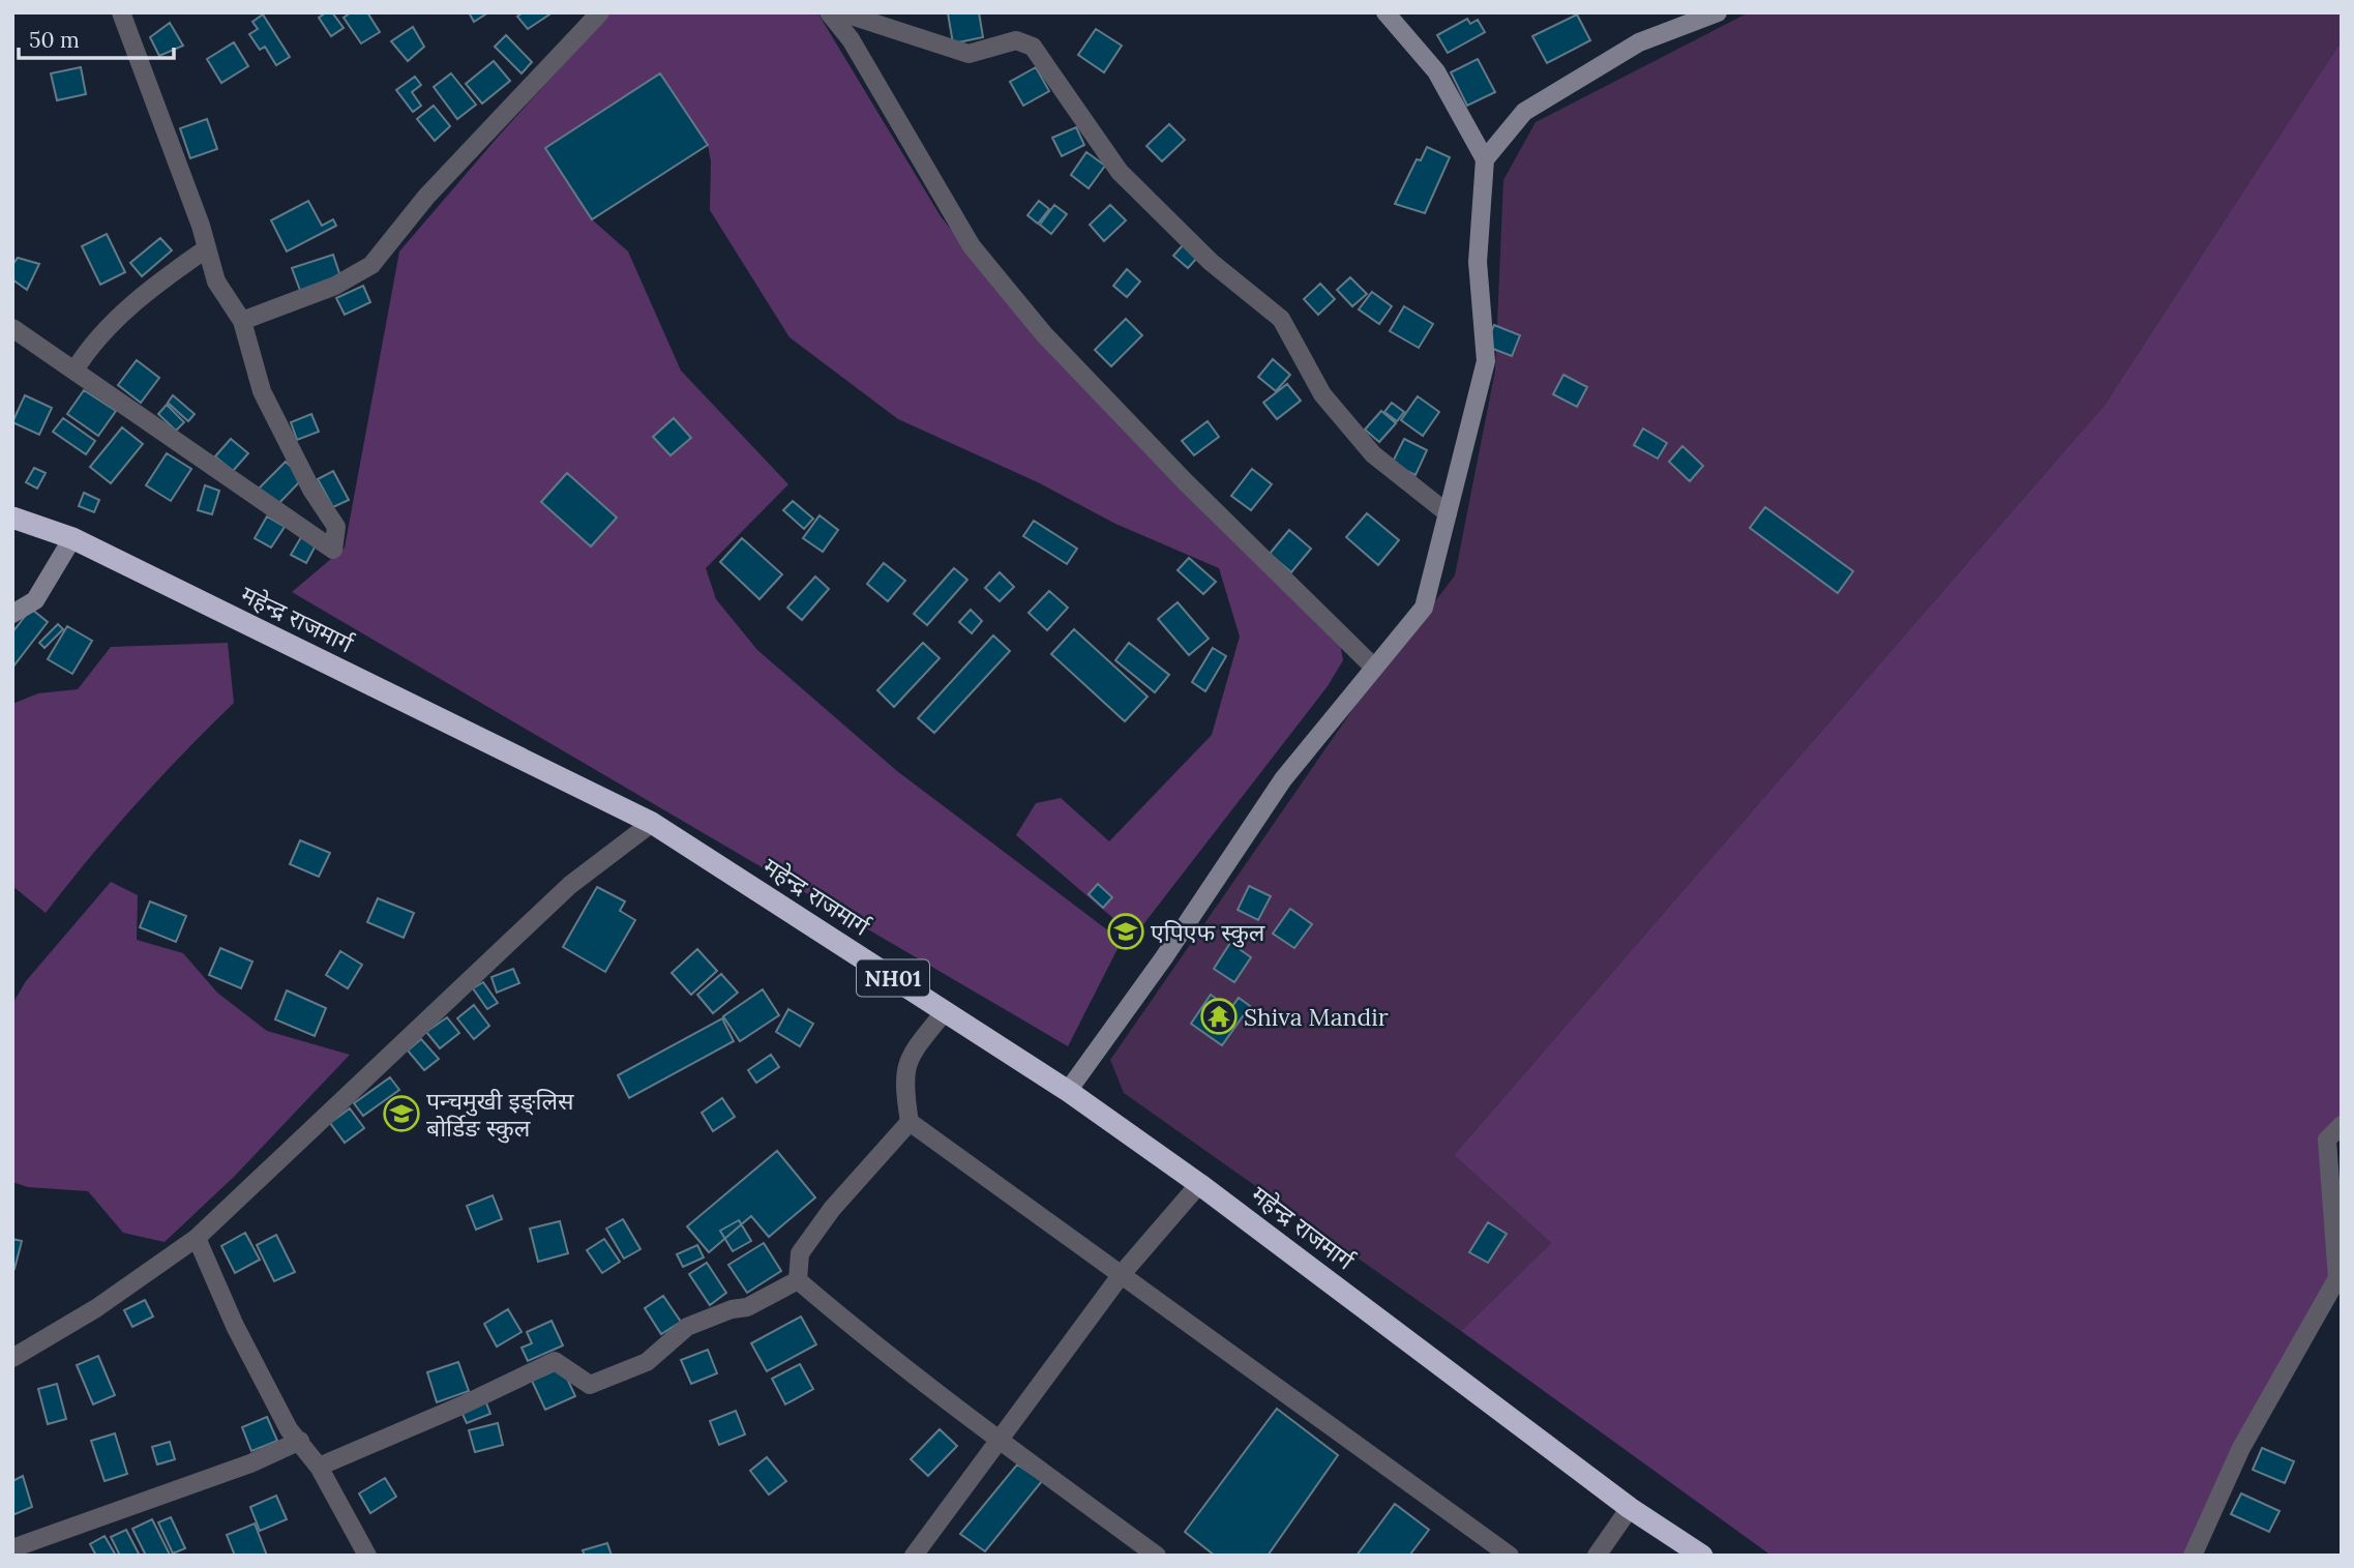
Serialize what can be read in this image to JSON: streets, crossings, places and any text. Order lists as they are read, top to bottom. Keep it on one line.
{"streets":{"highway":["महेन्द्र राजमार्ग","NH01"]},"places":{"school or university":["एपिएफ स्कुल","पन्चमुखी इङ्लिस बोर्डिङ स्कुल"],"temple":["Shiva Mandir"]},"scale_bar":"50 m"}
